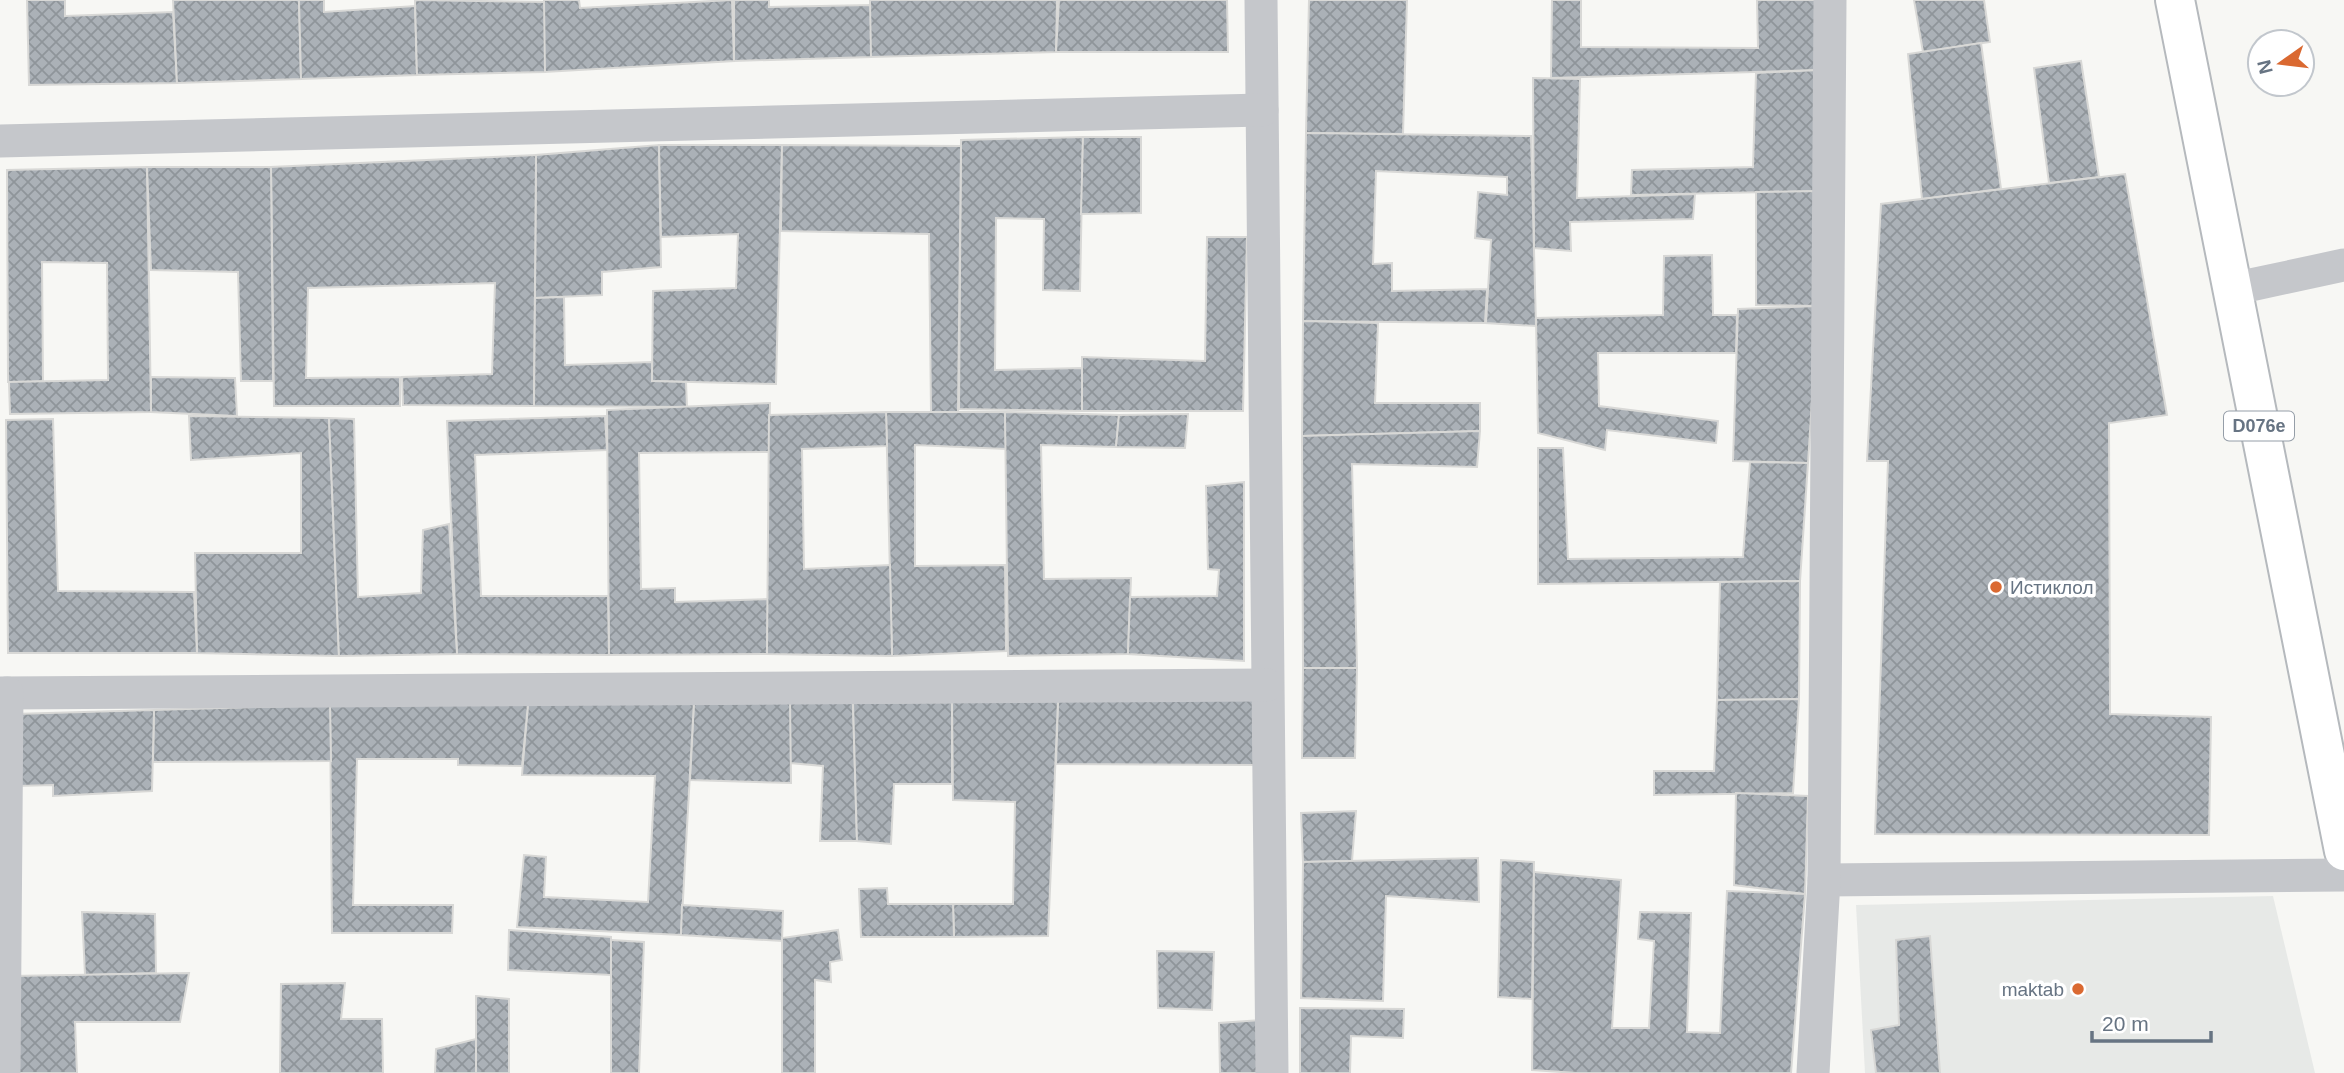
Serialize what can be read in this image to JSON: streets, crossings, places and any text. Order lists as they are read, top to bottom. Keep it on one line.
{"streets":{"main road":["D076e"]},"places":["Истиклол","maktab"],"scale_bar":"20 m","north":"left"}
